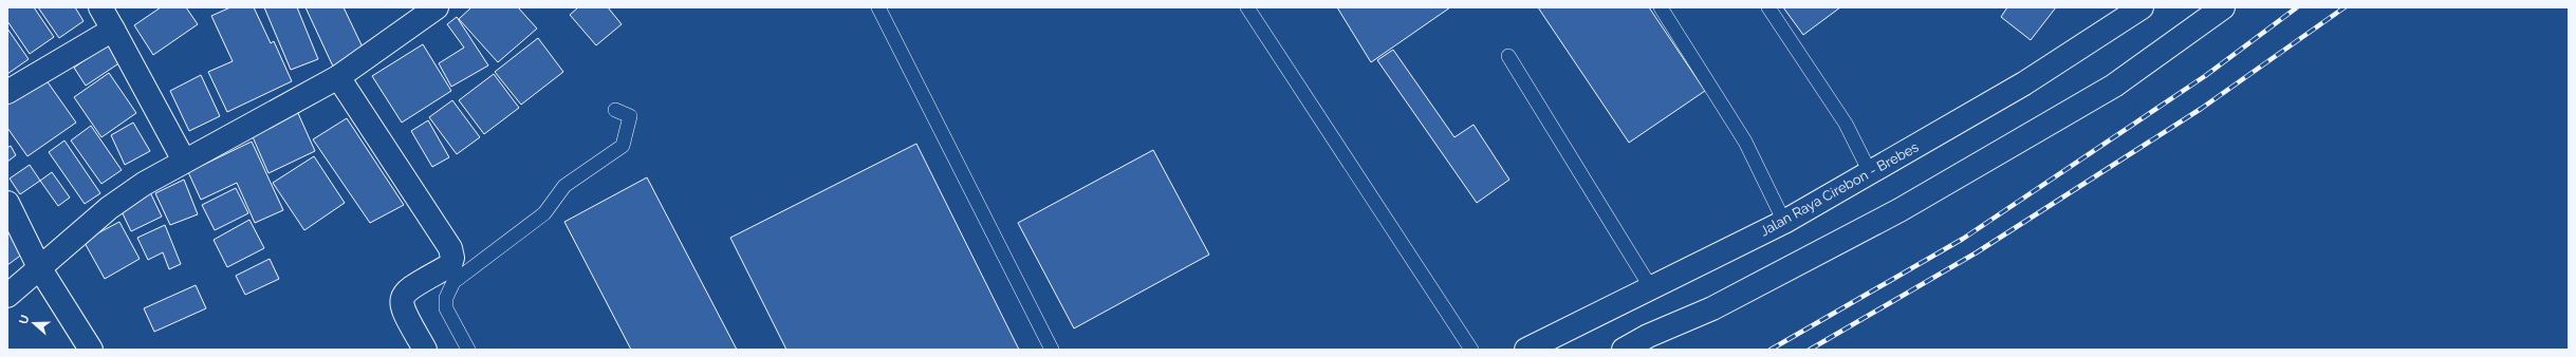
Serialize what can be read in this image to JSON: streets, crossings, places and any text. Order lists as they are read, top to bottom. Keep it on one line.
{"streets":{"main road":["Jalan Raya Cirebon - Brebes"]},"north":"left"}
